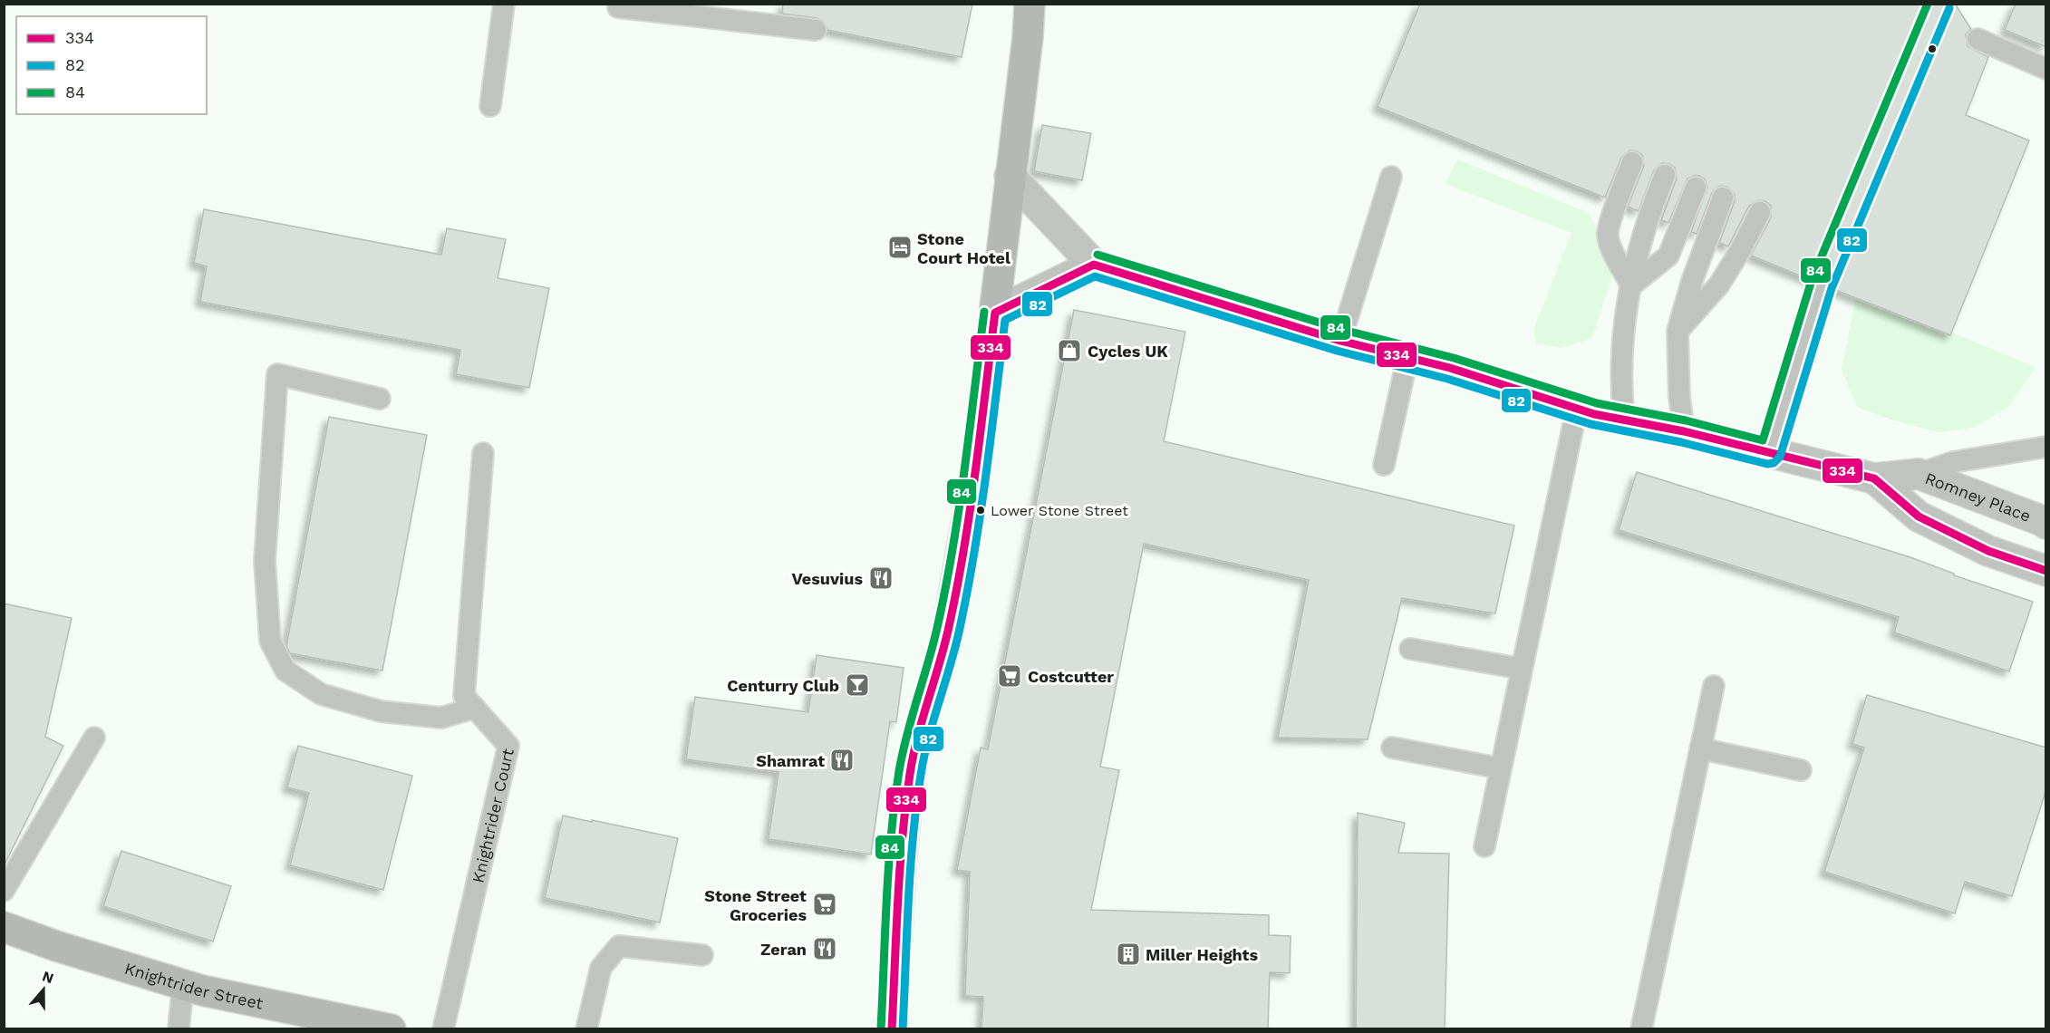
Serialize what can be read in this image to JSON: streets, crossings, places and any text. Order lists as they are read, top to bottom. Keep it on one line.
{"streets":{"highway":["Knightrider Street"],"street":["Romney Place"],"lane":["Knightrider Court"]},"places":{"hotel":["Stone Court Hotel"],"shop":["Cycles UK"],"other":["Lower Stone Street"],"restaurant":["Vesuvius","Shamrat","Zeran"],"supermarket":["Costcutter","Stone Street Groceries"],"bar":["Centurry Club"],"building":["Miller Heights"]},"lines":["transit line 84","transit line 82","transit line 334"],"legend":["334","82","84"],"north":"top"}
